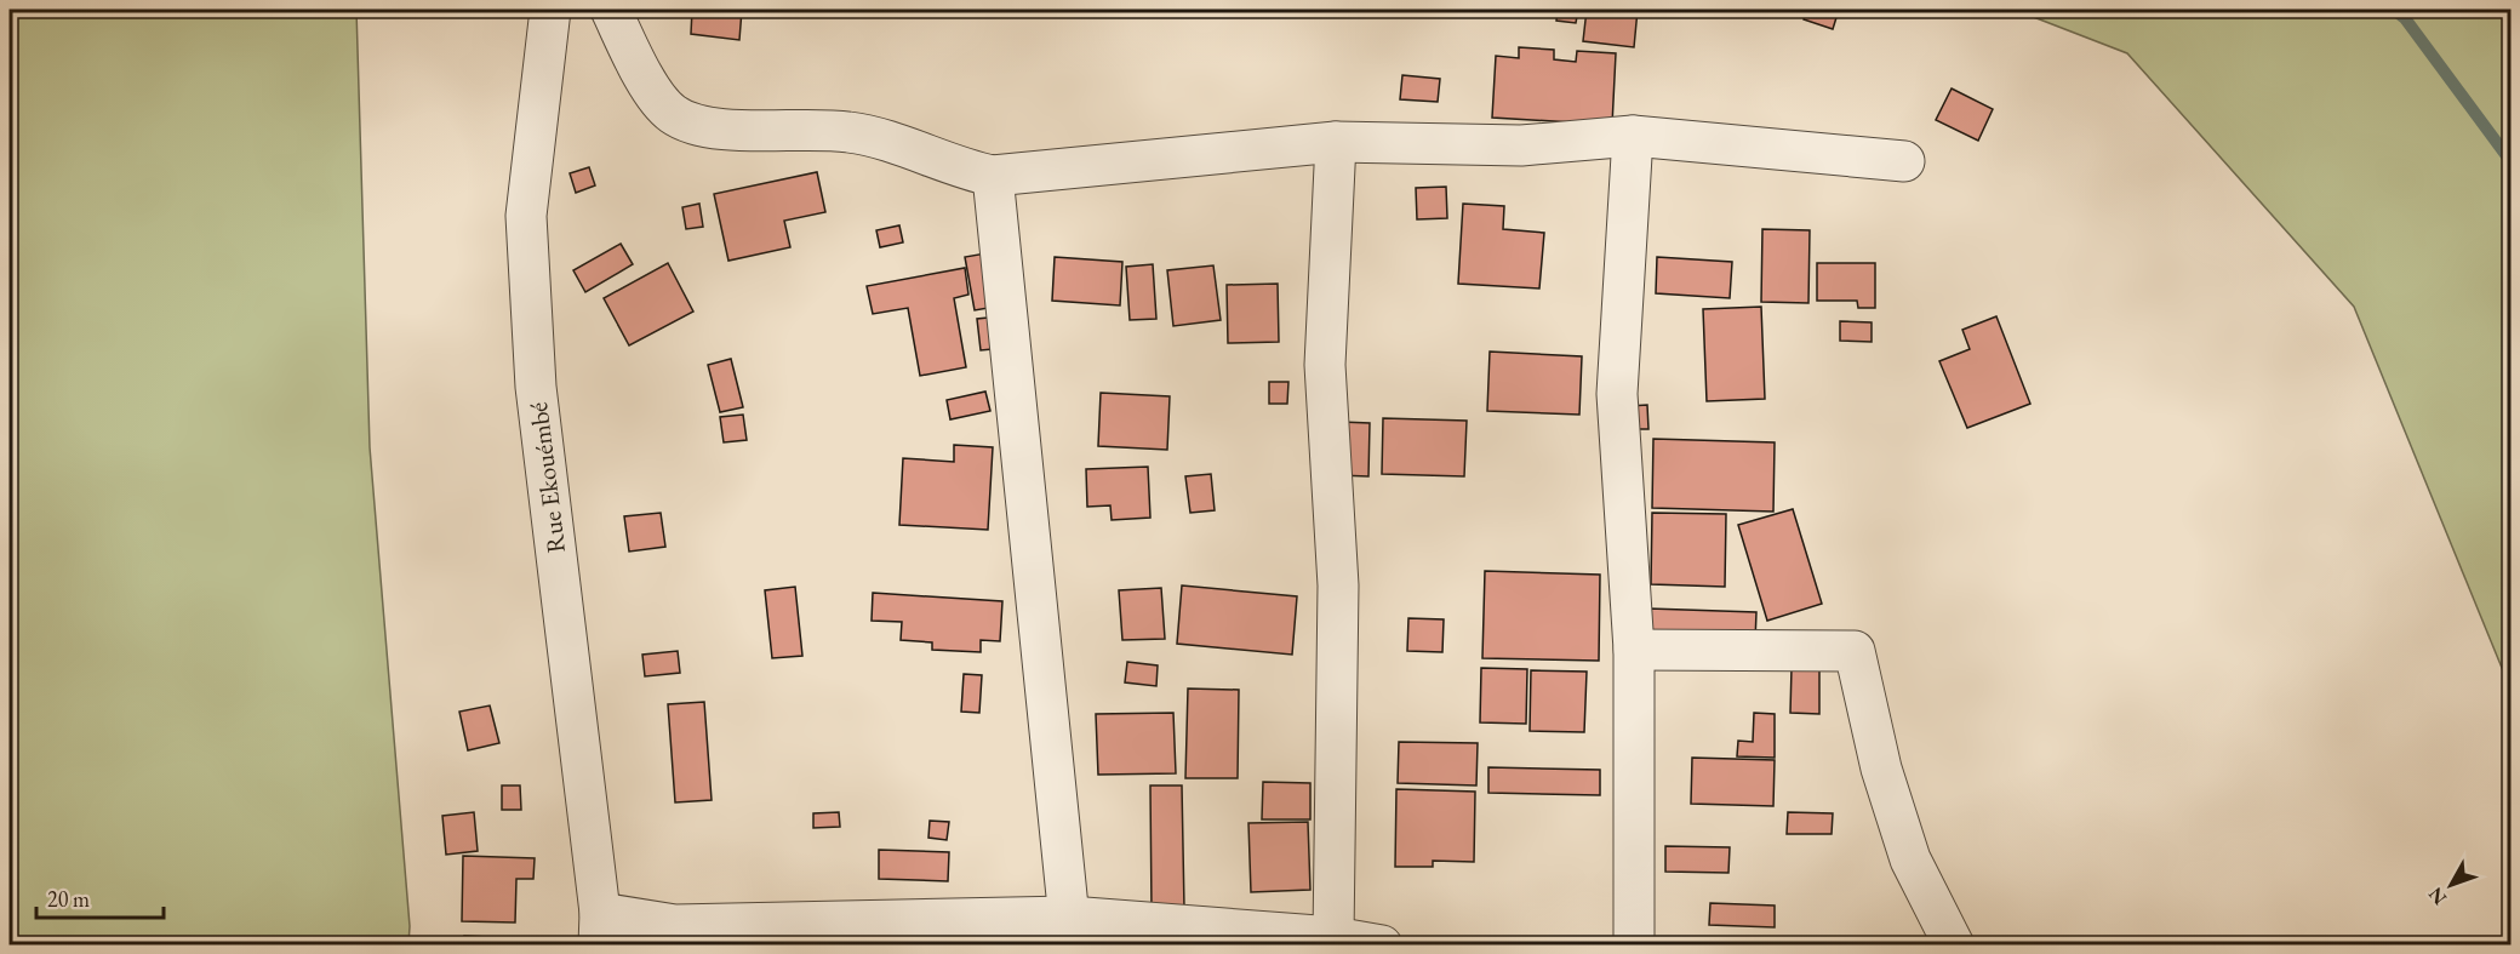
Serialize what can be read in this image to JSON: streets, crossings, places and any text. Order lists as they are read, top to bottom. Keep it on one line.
{"streets":{"street":["Rue Ekouémbé"]},"scale_bar":"20 m","north":"bottom left"}
